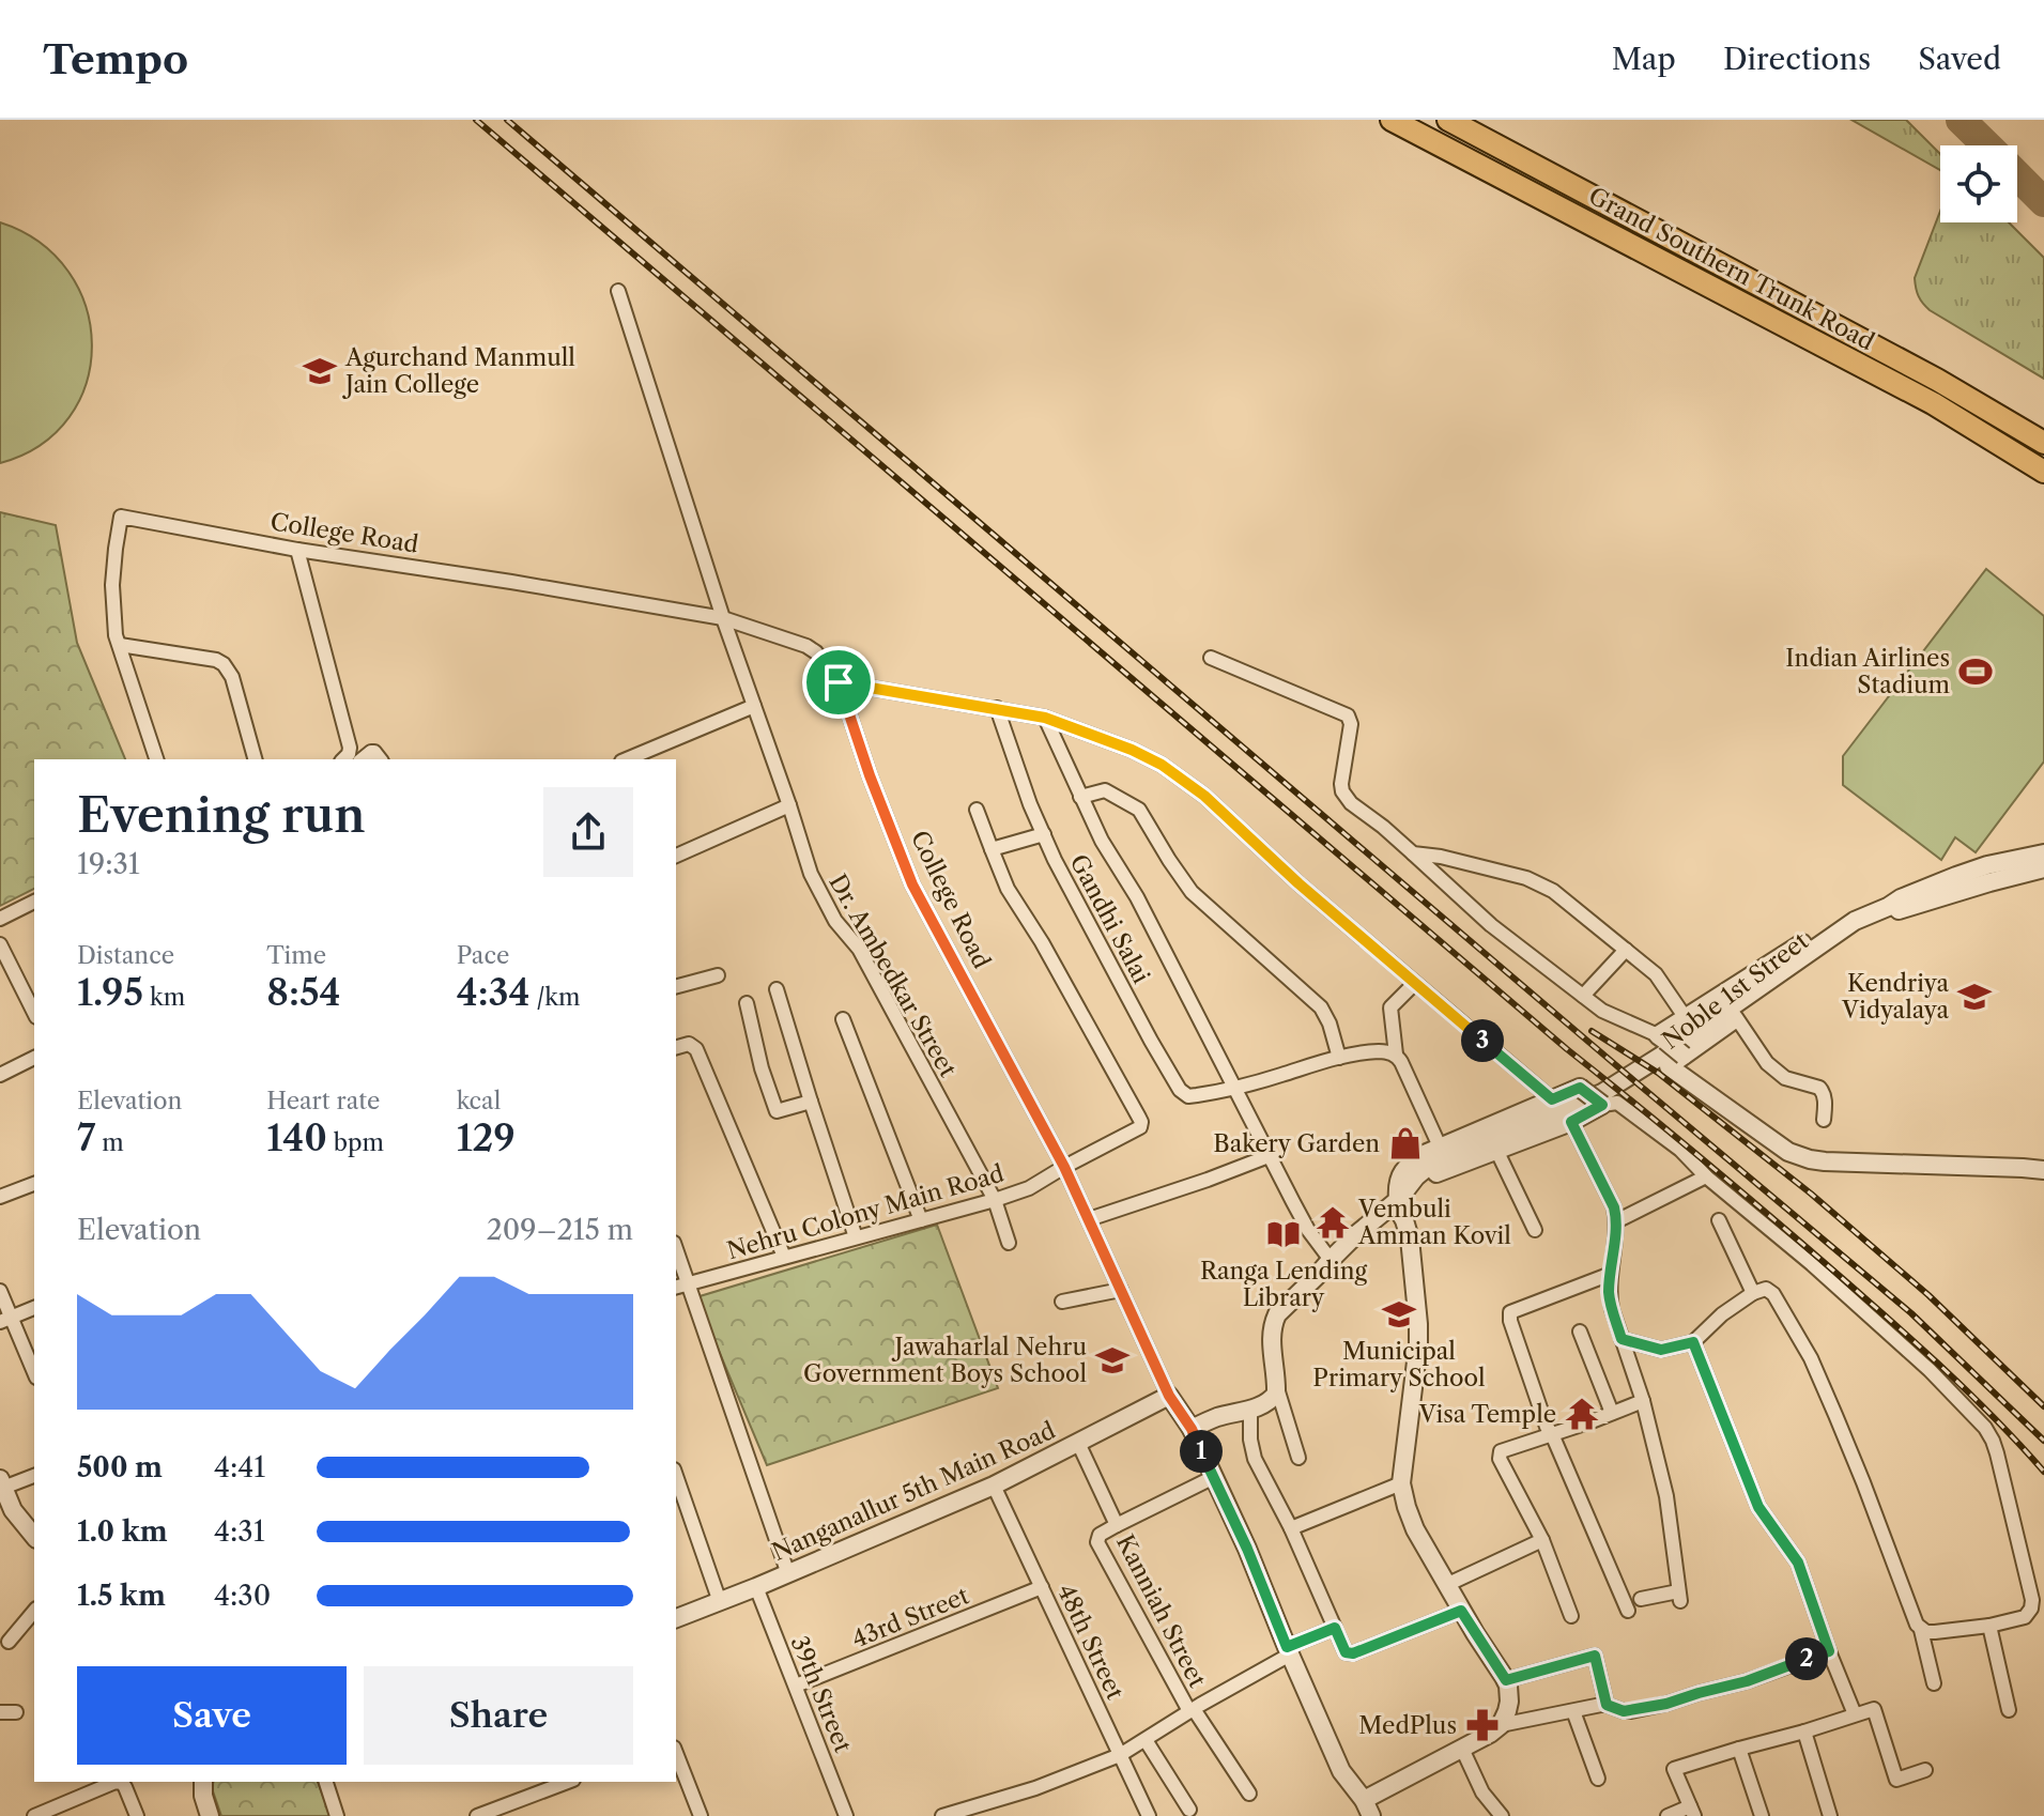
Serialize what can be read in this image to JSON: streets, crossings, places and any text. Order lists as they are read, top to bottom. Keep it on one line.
{"streets":{"main road":["Grand Southern Trunk Road"],"street":["College Road","Gandhi Salai","Dr. Ambedkar Street","Noble 1st Street","Nehru Colony Main Road","Nanganallur 5th Main Road","Kanniah Street","43rd Street","48th Street","39th Street"]},"crossings":[["College Road","Dr. Ambedkar Street"],["College Road","Nehru Colony Main Road"],["College Road","Nanganallur 5th Main Road"],["Dr. Ambedkar Street","Nehru Colony Main Road"],["Nanganallur 5th Main Road","Kanniah Street"],["Nanganallur 5th Main Road","48th Street"],["Nanganallur 5th Main Road","39th Street"],["43rd Street","48th Street"],["43rd Street","39th Street"]],"places":{"school or university":["Agurchand Manmull Jain College","Kendriya Vidyalaya","Municipal Primary School","Jawaharlal Nehru Government Boys School"],"sports":["Indian Airlines Stadium"],"shop":["Bakery Garden"],"temple":["Vembuli Amman Kovil","Visa Temple"],"library":["Ranga Lending Library"],"pharmacy":["MedPlus"]},"page":{"header":"Tempo","nav":["Map","Directions","Saved"],"heading":["Evening run","19:31"],"stats":[["Distance","1.95 km"],["Time","8:54"],["Pace","4:34 /km"],["Elevation","7 m"],["Heart rate","140 bpm"],["kcal","129"]],"pins":["3","1","2"],"chart":["Elevation","209–215 m"],"list":[{"name":"500 m","note":"4:41"},{"name":"1.0 km","note":"4:31"},{"name":"1.5 km","note":"4:30"}],"buttons":["Save","Share"]}}
